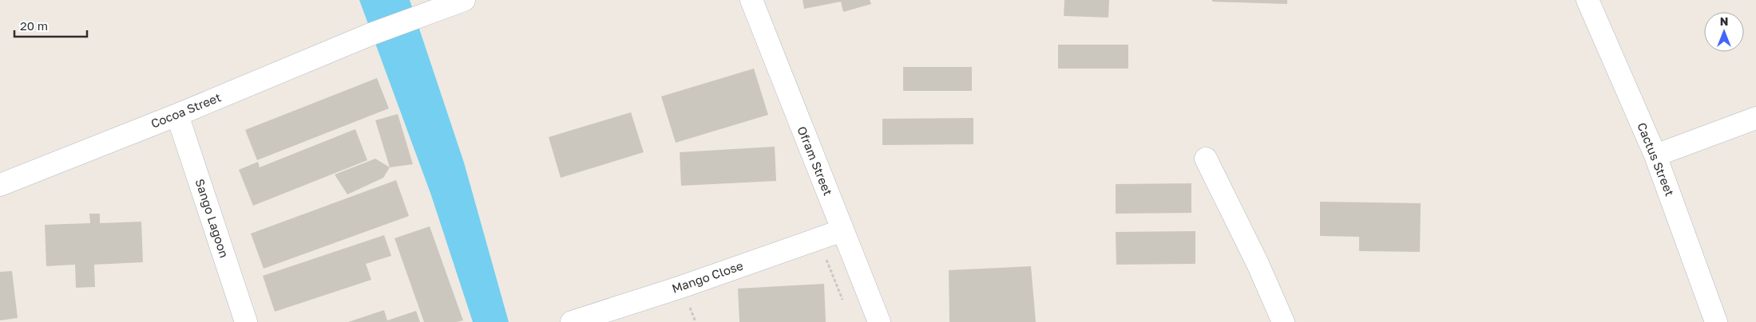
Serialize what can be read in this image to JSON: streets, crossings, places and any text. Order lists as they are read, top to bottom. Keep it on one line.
{"streets":{"street":["Cocoa Street","Cactus Street","Ofram Street","Sango Lagoon","Mango Close"]},"crossings":[["Cocoa Street","Sango Lagoon"],["Ofram Street","Mango Close"]],"scale_bar":"20 m","north":"top"}
